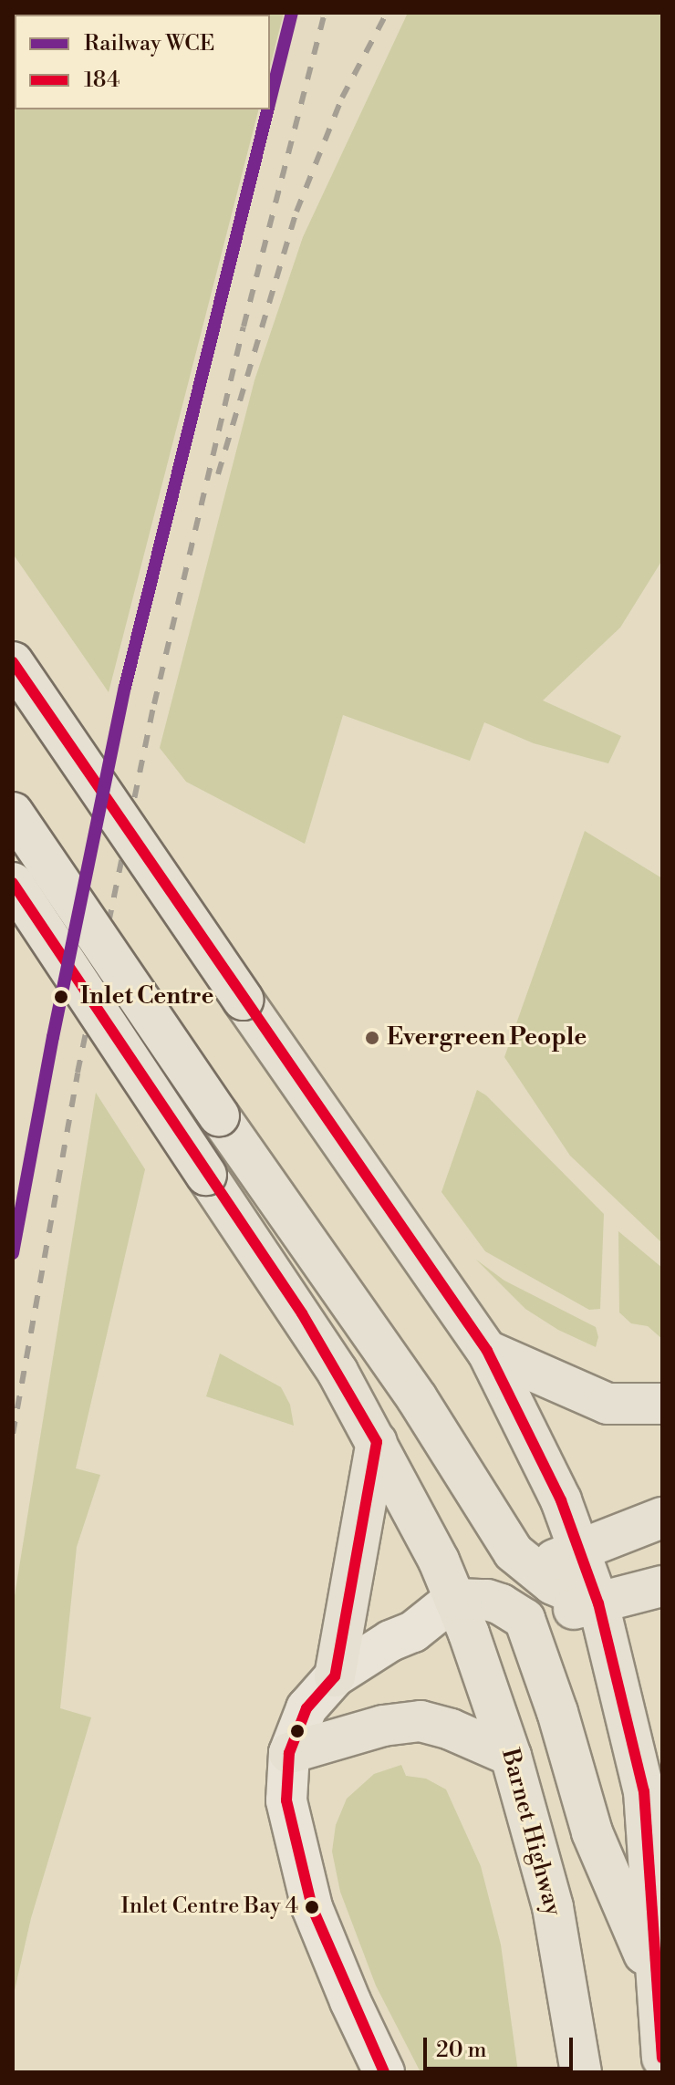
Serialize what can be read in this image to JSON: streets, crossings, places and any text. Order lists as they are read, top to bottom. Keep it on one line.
{"streets":{"main road":["Barnet Highway"]},"places":["Inlet Centre","Evergreen People","Inlet Centre Bay 4"],"lines":["rail line WCE","transit line 184"],"legend":["Railway WCE","184"],"scale_bar":"20 m"}
